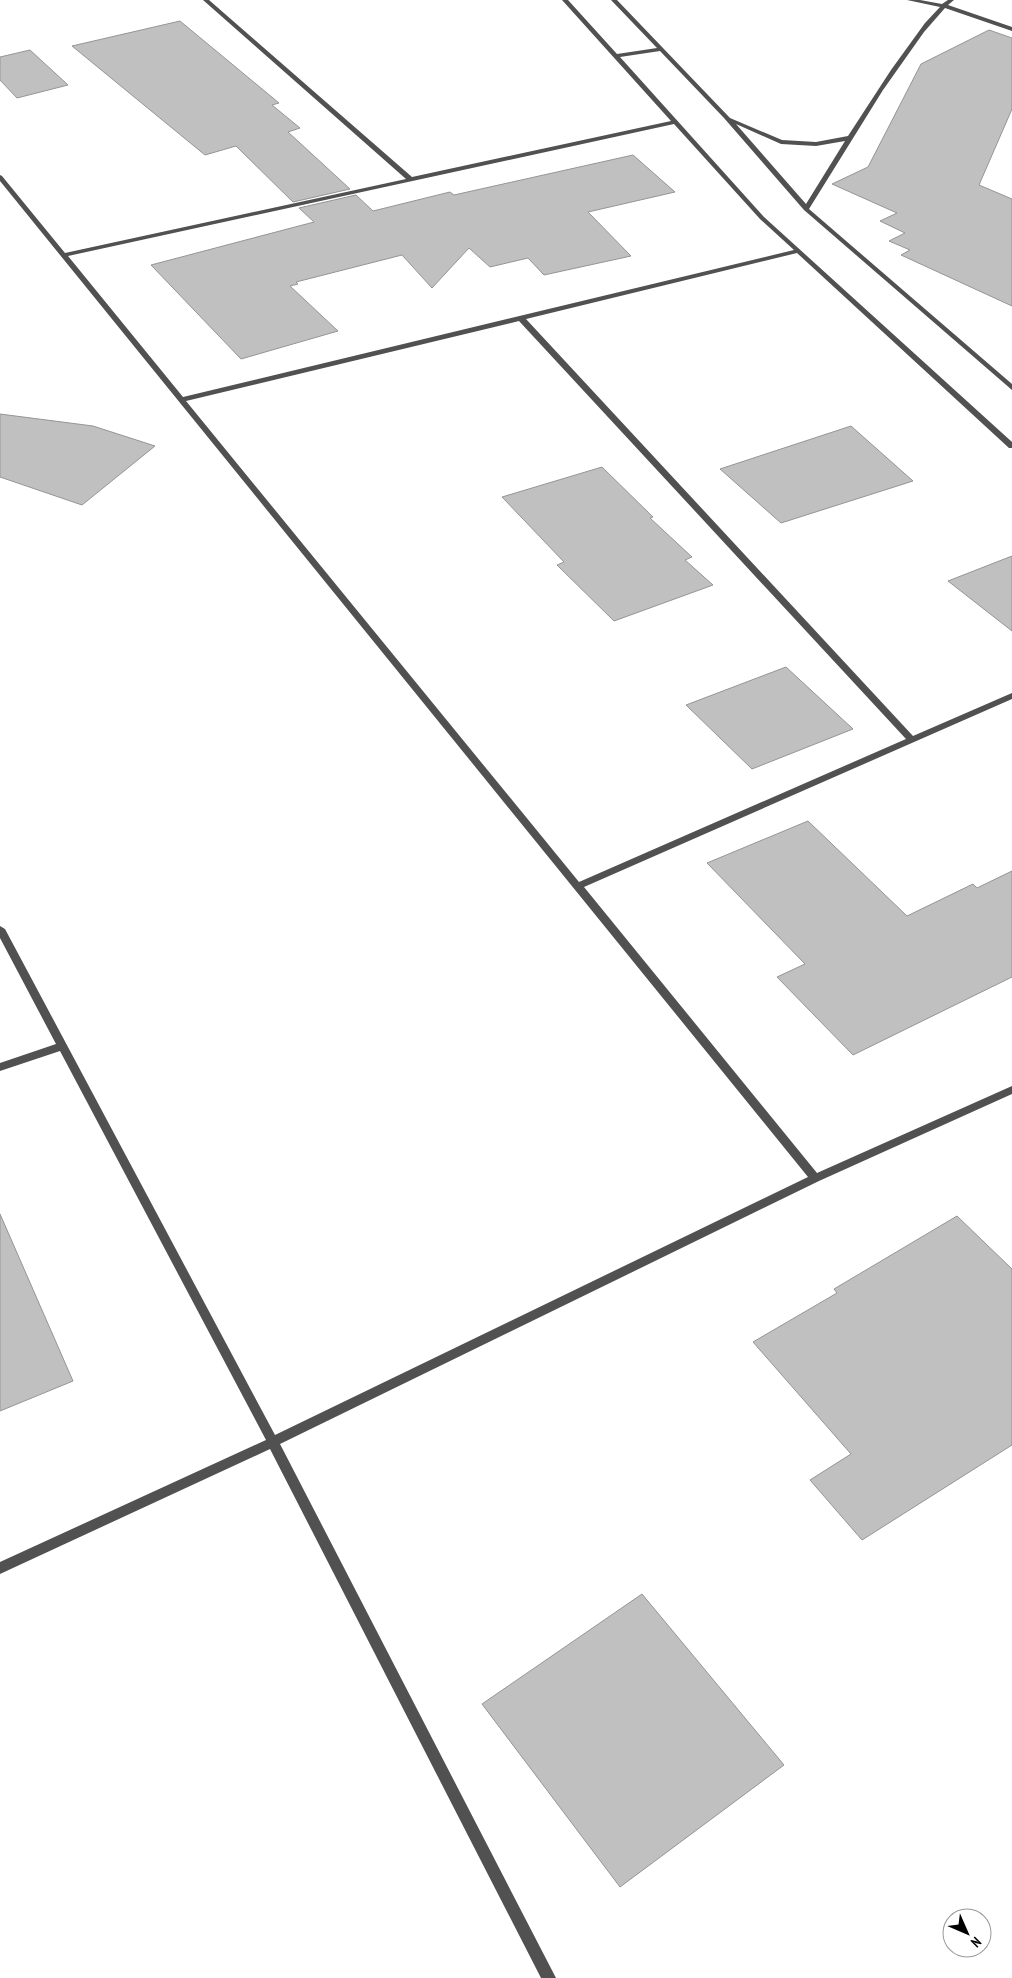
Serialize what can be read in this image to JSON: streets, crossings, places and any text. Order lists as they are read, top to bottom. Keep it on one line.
{"north":"bottom right"}
